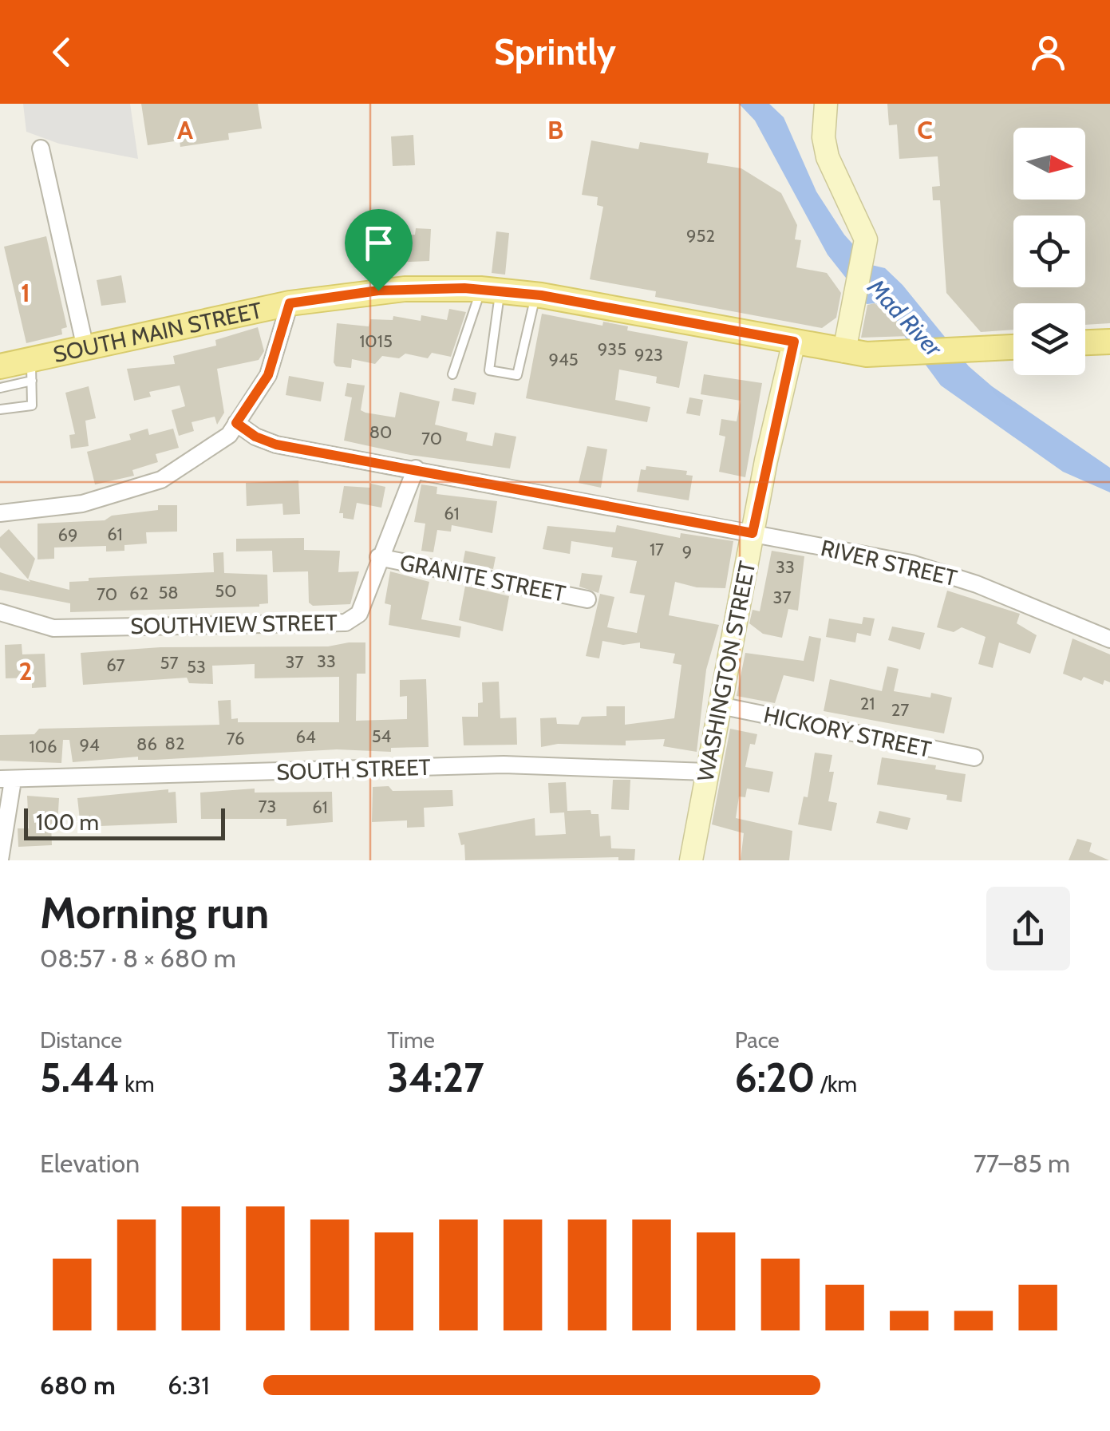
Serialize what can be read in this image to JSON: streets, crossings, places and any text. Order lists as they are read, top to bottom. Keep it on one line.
{"streets":{"main road":["SOUTH MAIN STREET","WASHINGTON STREET"],"street":["RIVER STREET","GRANITE STREET","SOUTHVIEW STREET","HICKORY STREET","SOUTH STREET"]},"crossings":[["SOUTH MAIN STREET","WASHINGTON STREET"],["RIVER STREET","SOUTHVIEW STREET"],["RIVER STREET","WASHINGTON STREET"],["GRANITE STREET","SOUTHVIEW STREET"],["WASHINGTON STREET","HICKORY STREET"],["WASHINGTON STREET","SOUTH STREET"]],"water":["Mad River"],"house_numbers":["952","1015","935","923","945","80","70","61","61","69","17","9","33","50","58","62","70","37","33","37","57","67","53","21","27","54","64","76","82","86","94","106","73","61"],"scale_bar":"100 m","north":"right","page":{"header":"Sprintly","scale":"100 m","heading":["Morning run","08:57 · 8 × 680 m"],"stats":[["Distance","5.44 km"],["Time","34:27"],["Pace","6:20 /km"]],"chart":["Elevation","77–85 m"],"list":[{"name":"680 m","note":"6:31"}]},"grid":{"columns":["A","B","C"],"rows":["1","2"]}}
